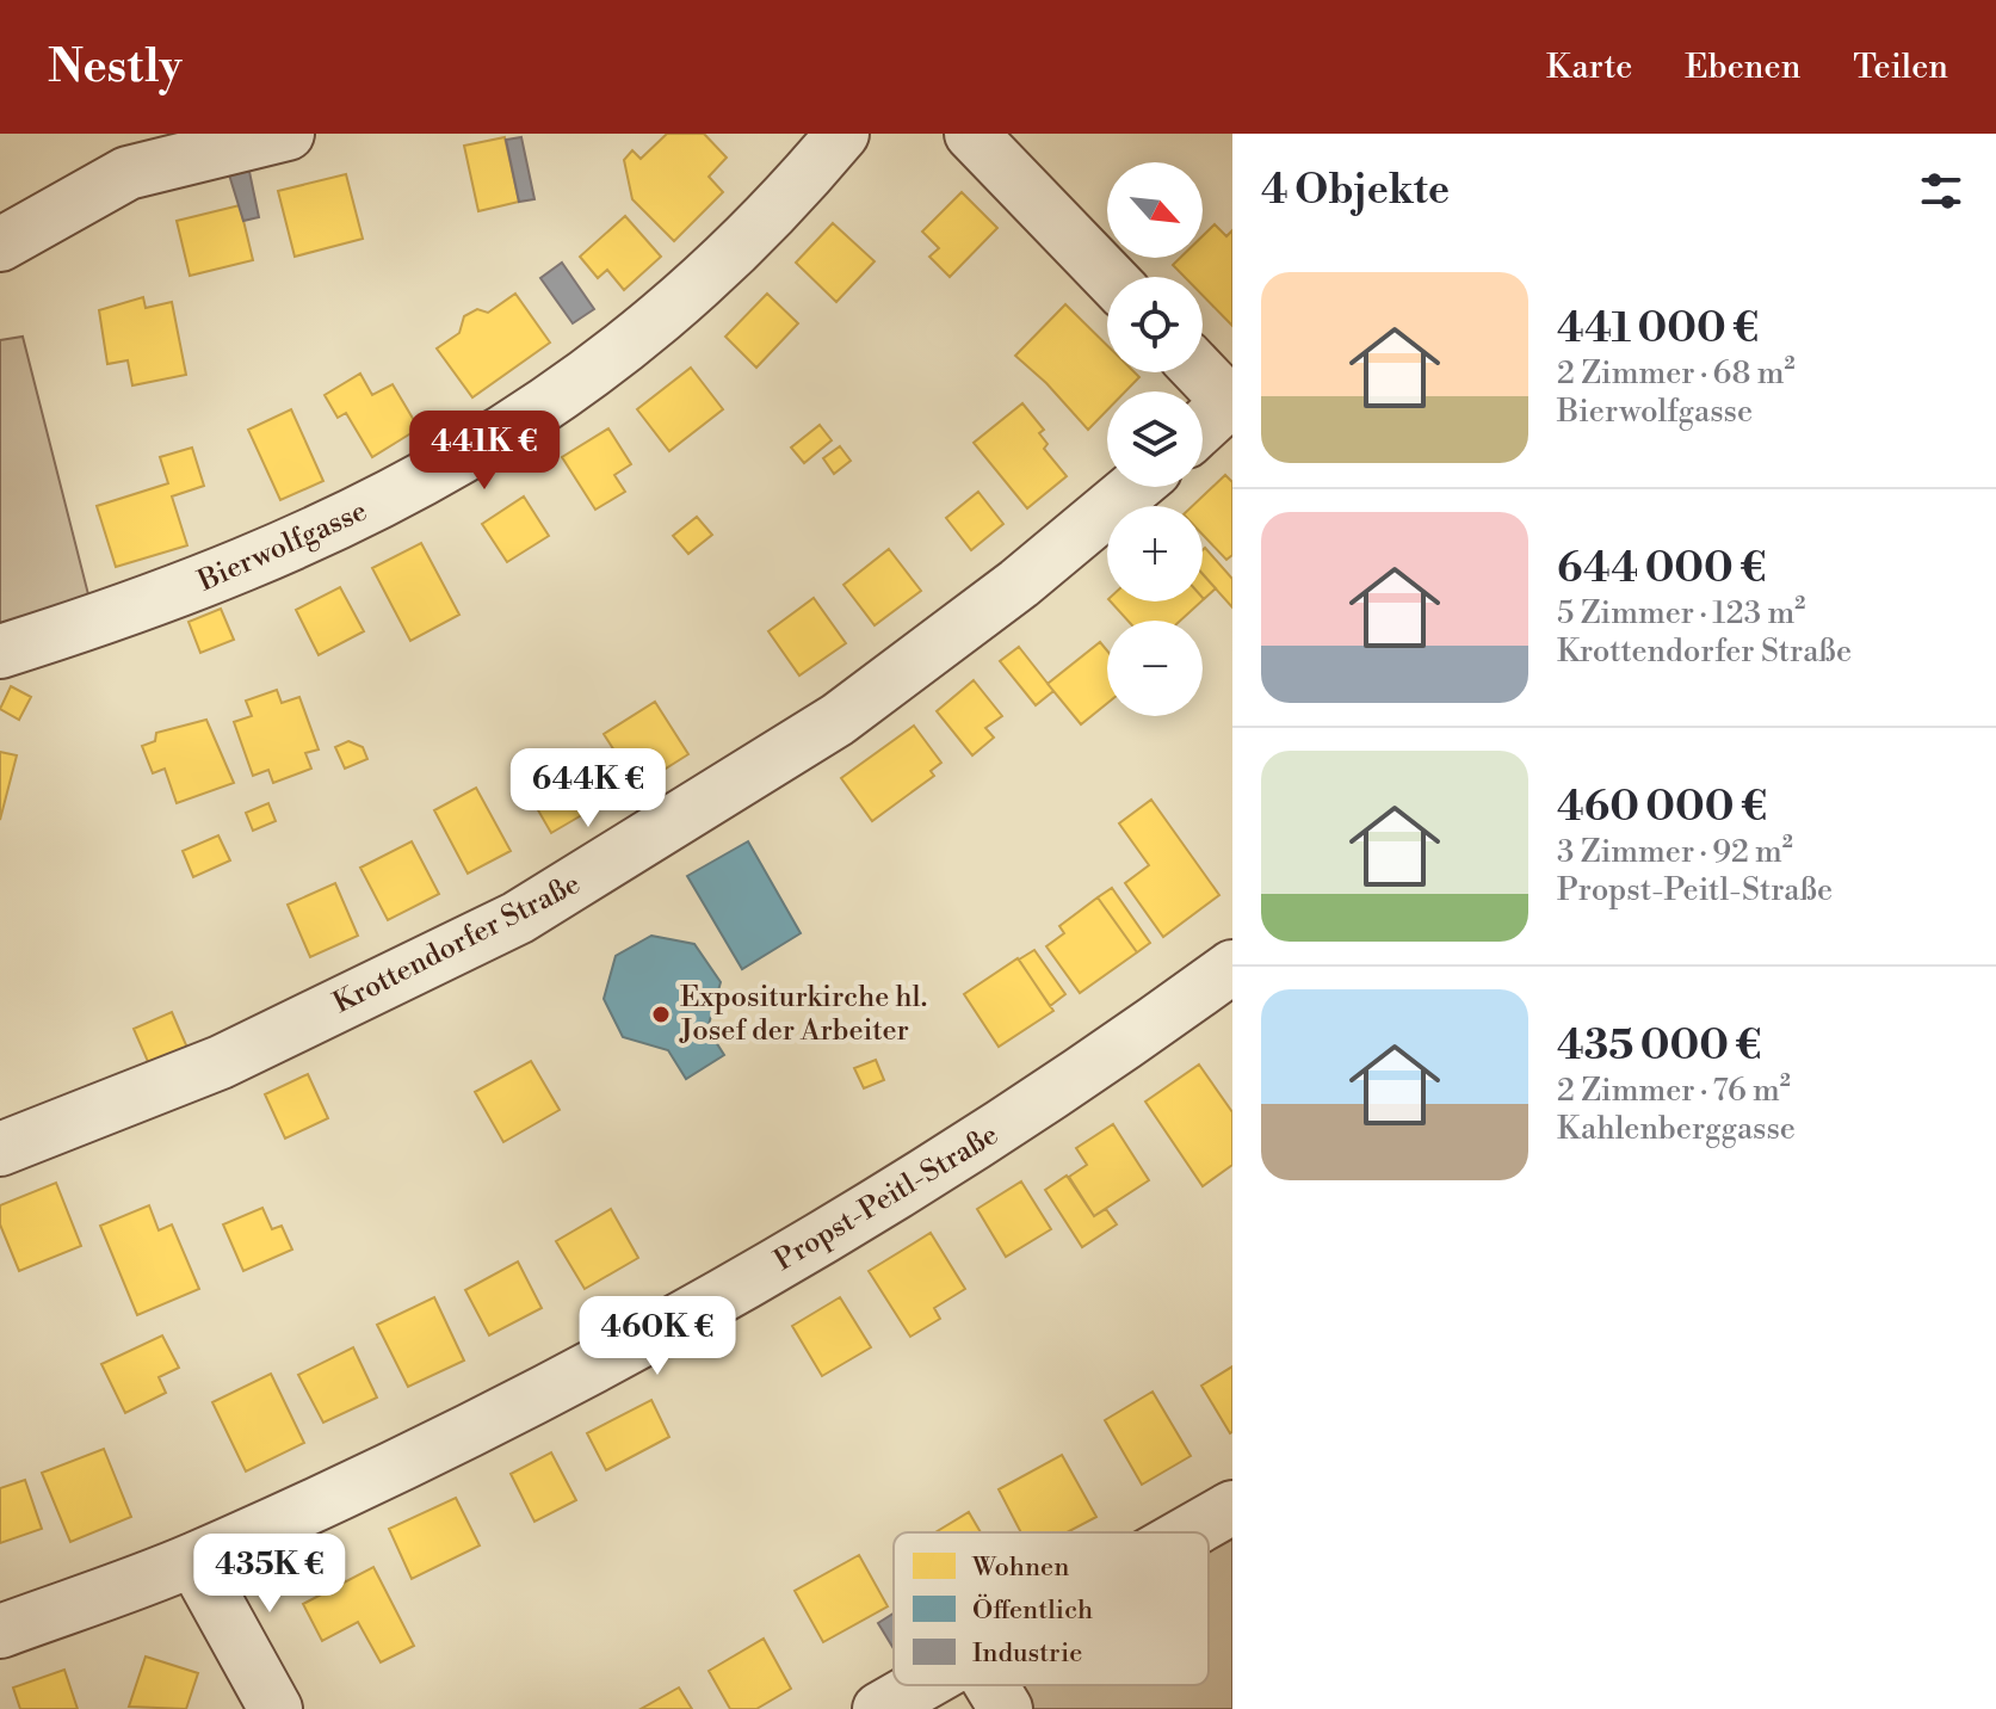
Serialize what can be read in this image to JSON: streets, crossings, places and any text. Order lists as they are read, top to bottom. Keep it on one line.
{"streets":{"street":["Bierwolfgasse","Krottendorfer Straße","Propst-Peitl-Straße"]},"places":["Expositurkirche hl. Josef der Arbeiter"],"legend":["Wohnen","Öffentlich","Industrie"],"north":"bottom right","page":{"header":"Nestly","nav":["Karte","Ebenen","Teilen"],"heading":"4 Objekte","map_buttons":["+","−"],"list":[{"name":"441 000 €","note":"2 Zimmer · 68 m² · Bierwolfgasse"},{"name":"644 000 €","note":"5 Zimmer · 123 m² · Krottendorfer Straße"},{"name":"460 000 €","note":"3 Zimmer · 92 m² · Propst-Peitl-Straße"},{"name":"435 000 €","note":"2 Zimmer · 76 m² · Kahlenberggasse"}],"price":["441K €","644K €","460K €","435K €"]}}
